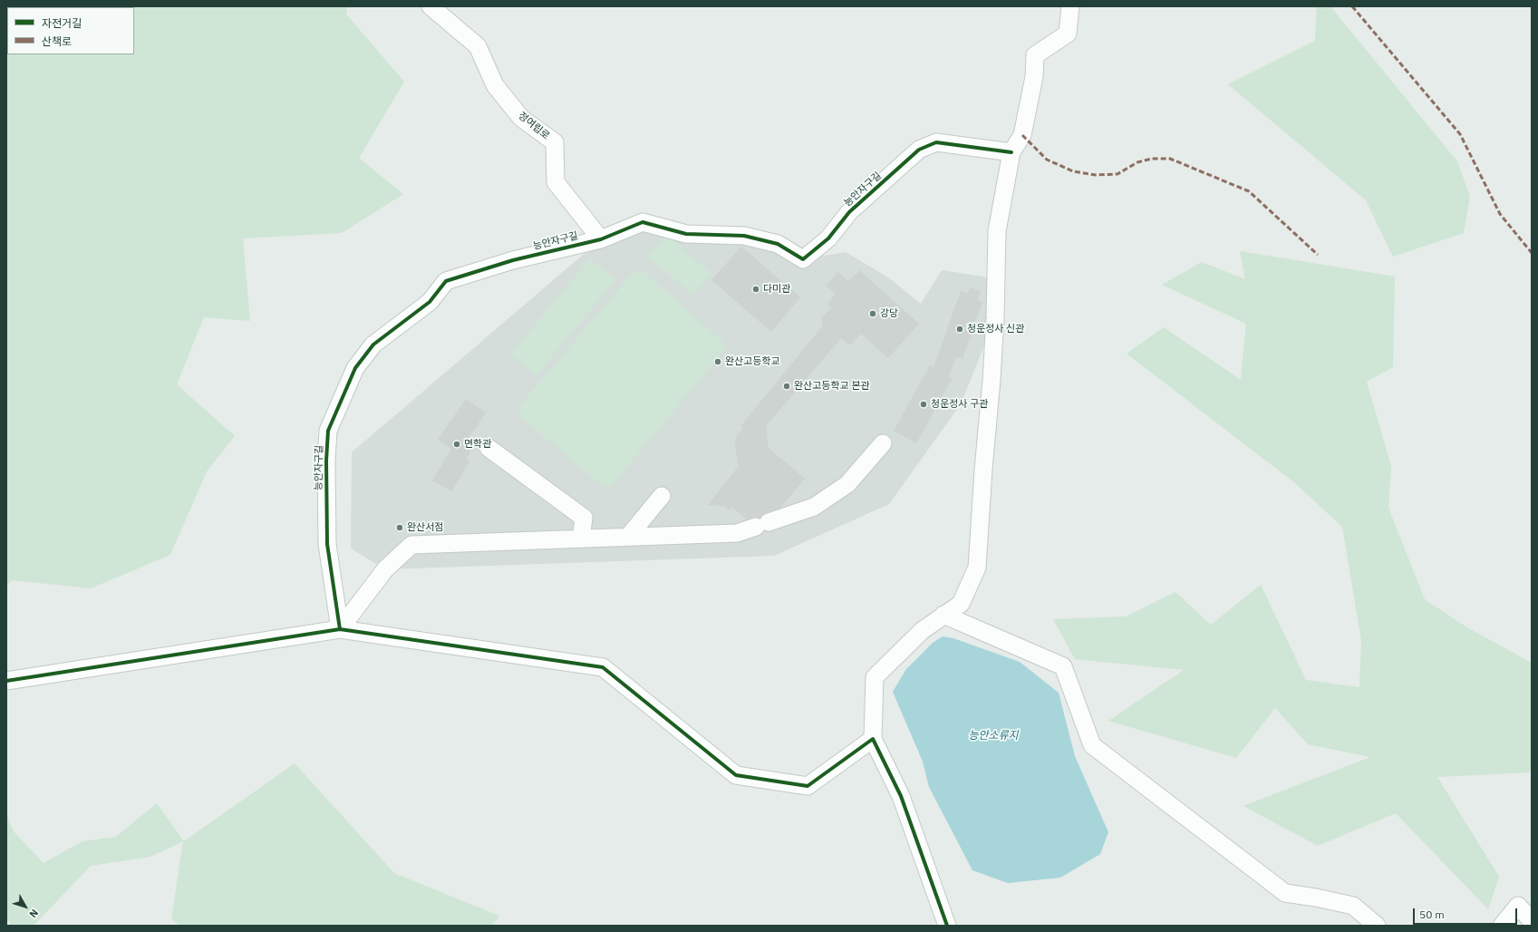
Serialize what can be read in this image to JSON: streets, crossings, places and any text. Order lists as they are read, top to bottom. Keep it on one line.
{"streets":{"street":["정여립로","능안자구길"]},"crossings":[["정여립로","능안자구길"]],"water":["능안소류지"],"places":["다미관","강당","청운정사 신관","완산고등학교","완산고등학교 본관","청운정사 구관","면학관","완산서점"],"legend":["자전거길","산책로"],"scale_bar":"50 m","north":"bottom right"}
